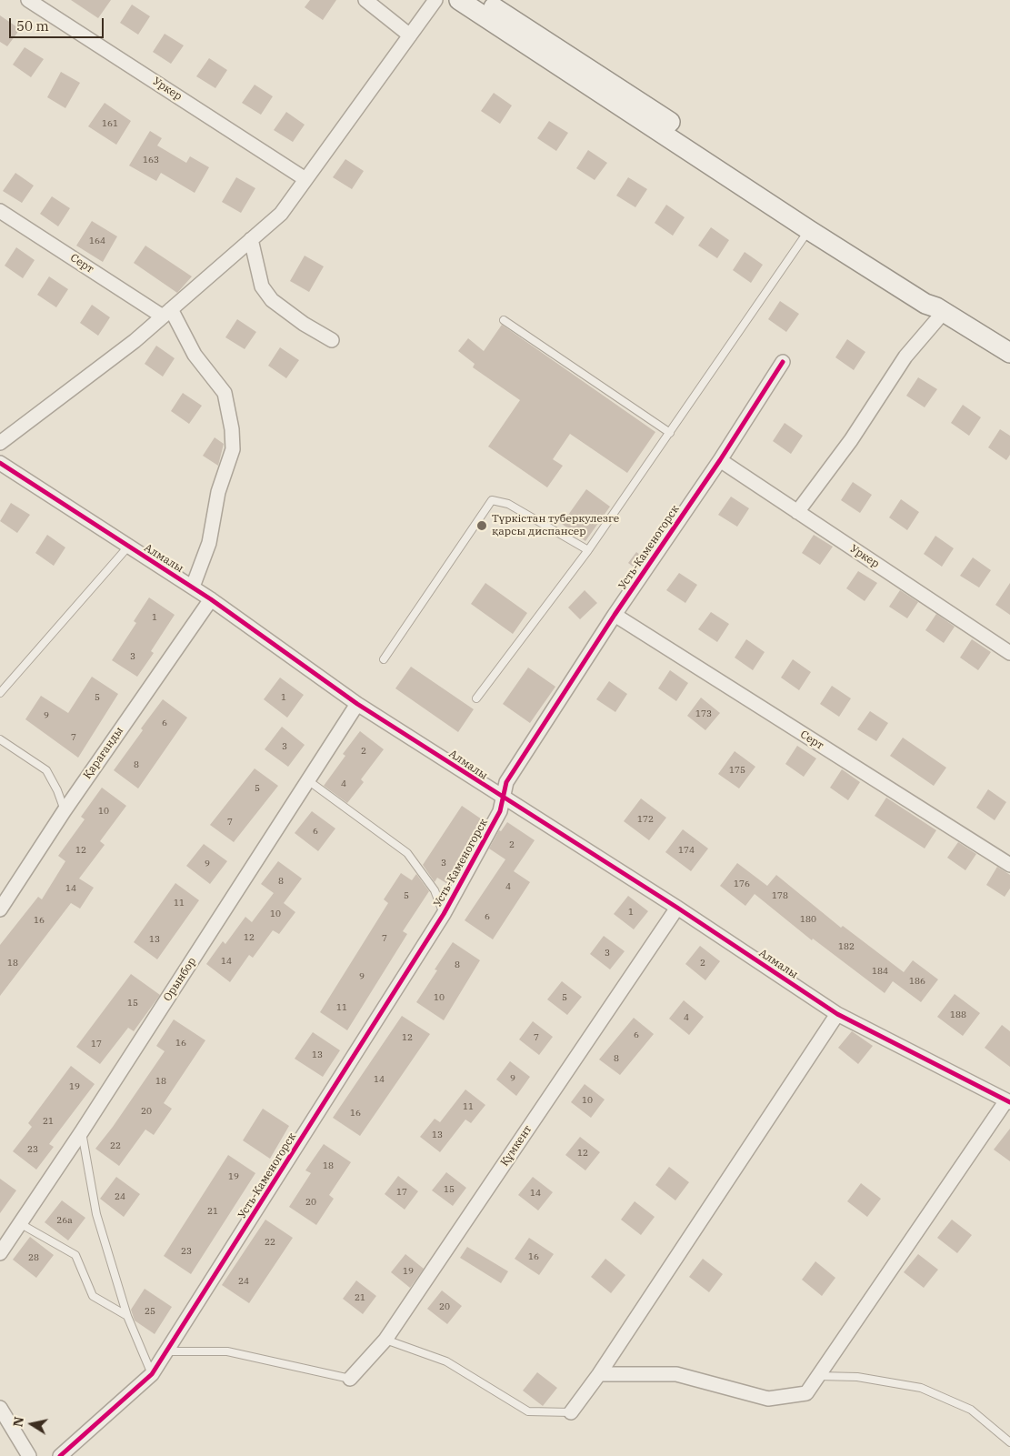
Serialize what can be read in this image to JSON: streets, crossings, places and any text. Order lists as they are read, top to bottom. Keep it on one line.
{"streets":{"street":["Уркер","Серт","Усть-Каменогорск","Алмалы","Қарағанды","Орынбор","Құмкент"]},"crossings":[["Уркер","Усть-Каменогорск"],["Серт","Усть-Каменогорск"],["Усть-Каменогорск","Алмалы"],["Алмалы","Қарағанды"],["Алмалы","Орынбор"],["Алмалы","Құмкент"]],"places":["Түркістан туберкулезге қарсы диспансер"],"house_numbers":["161","163","164","1","3","5","1","173","9","6","7","3","2","8","175","4","5","10","172","7","6","2","12","174","3","9","8","176","4","14","5","178","11","1","10","6","180","16","12","7","13","182","3","14","18","2","8","184","9","186","10","5","15","11","188","4","6","12","7","16","17","13","8","9","14","18","19","10","11","20","16","21","13","22","23","12","18","19","15","17","14","24","20","21","26а","22","23","16","28","19","24","21","20","25"],"scale_bar":"50 m","north":"left"}
